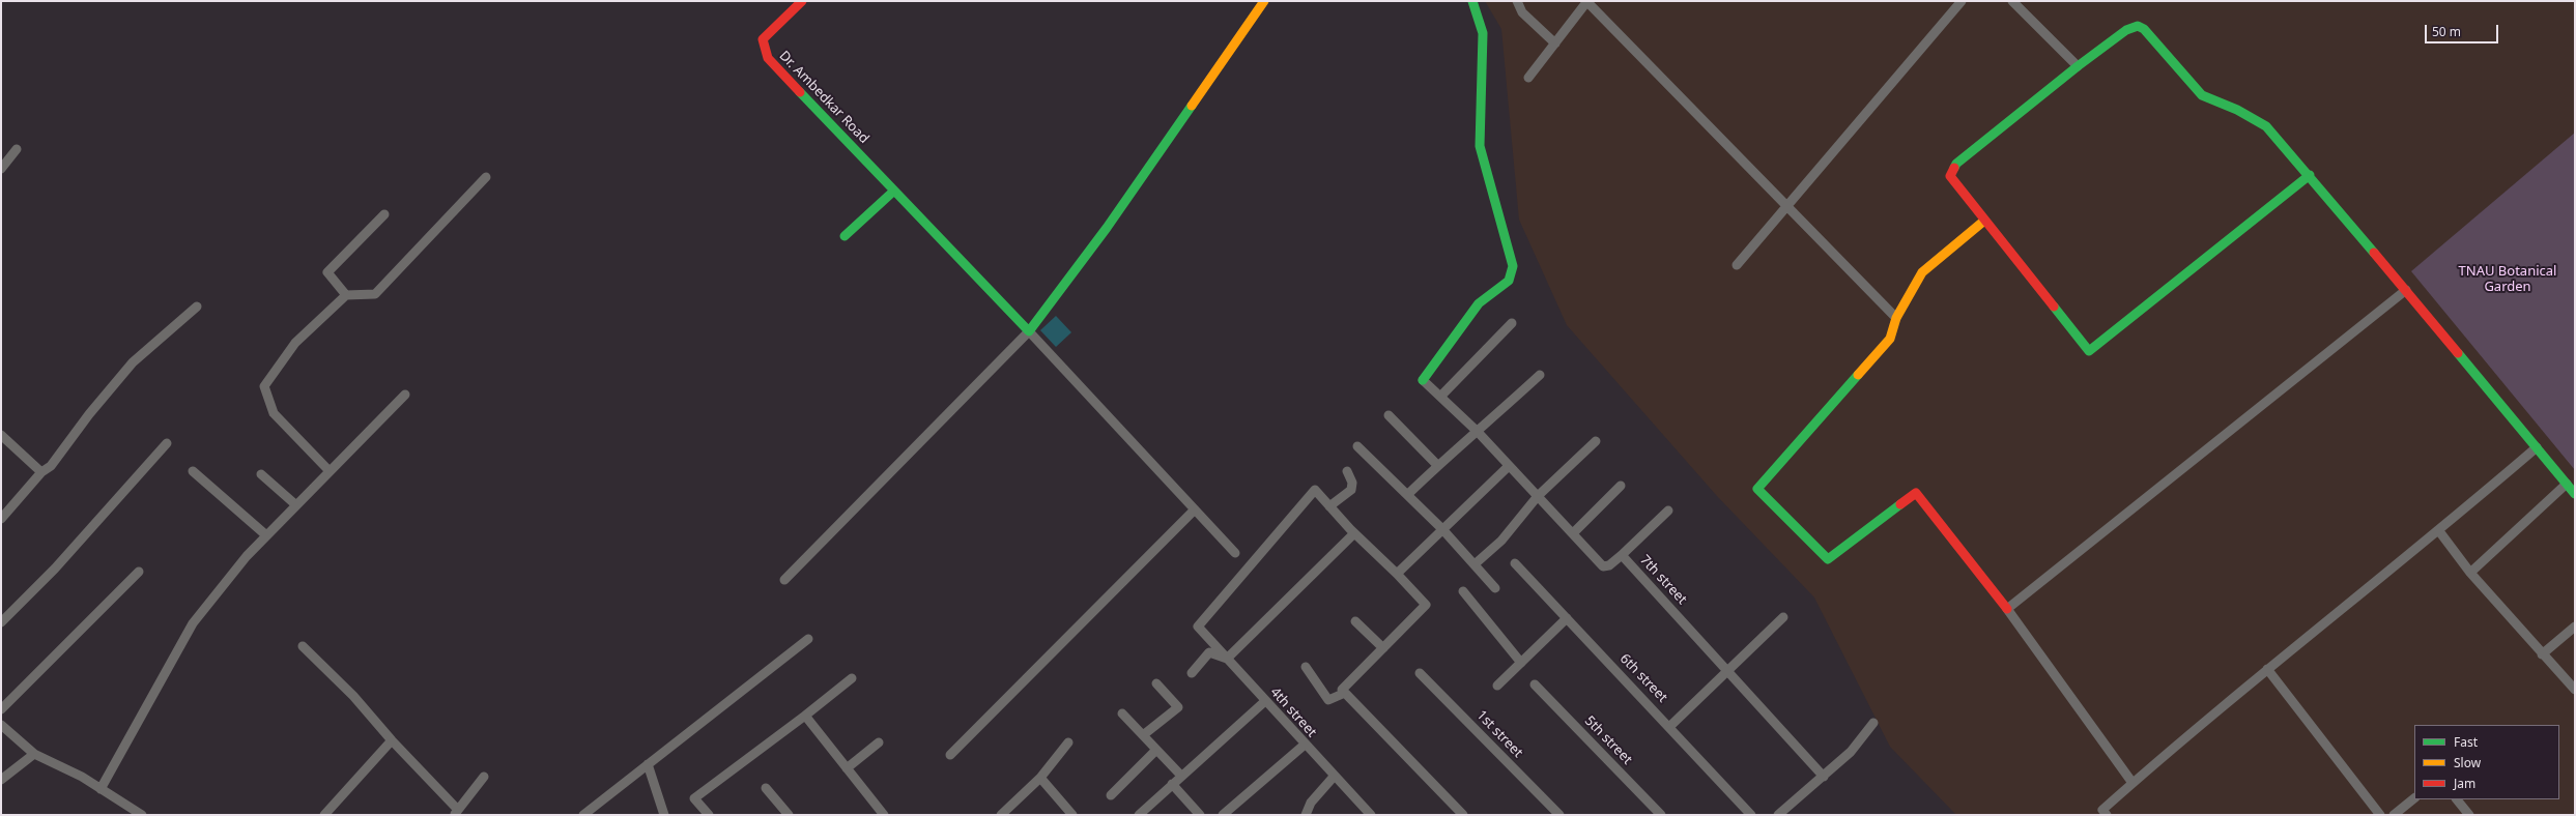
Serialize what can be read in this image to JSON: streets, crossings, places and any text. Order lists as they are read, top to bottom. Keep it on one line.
{"streets":{"street":["Dr. Ambedkar Road","7th street","6th street","4th street","1st street","5th street"]},"parks":["TNAU Botanical Garden"],"legend":["Fast","Slow","Jam"],"scale_bar":"50 m"}
